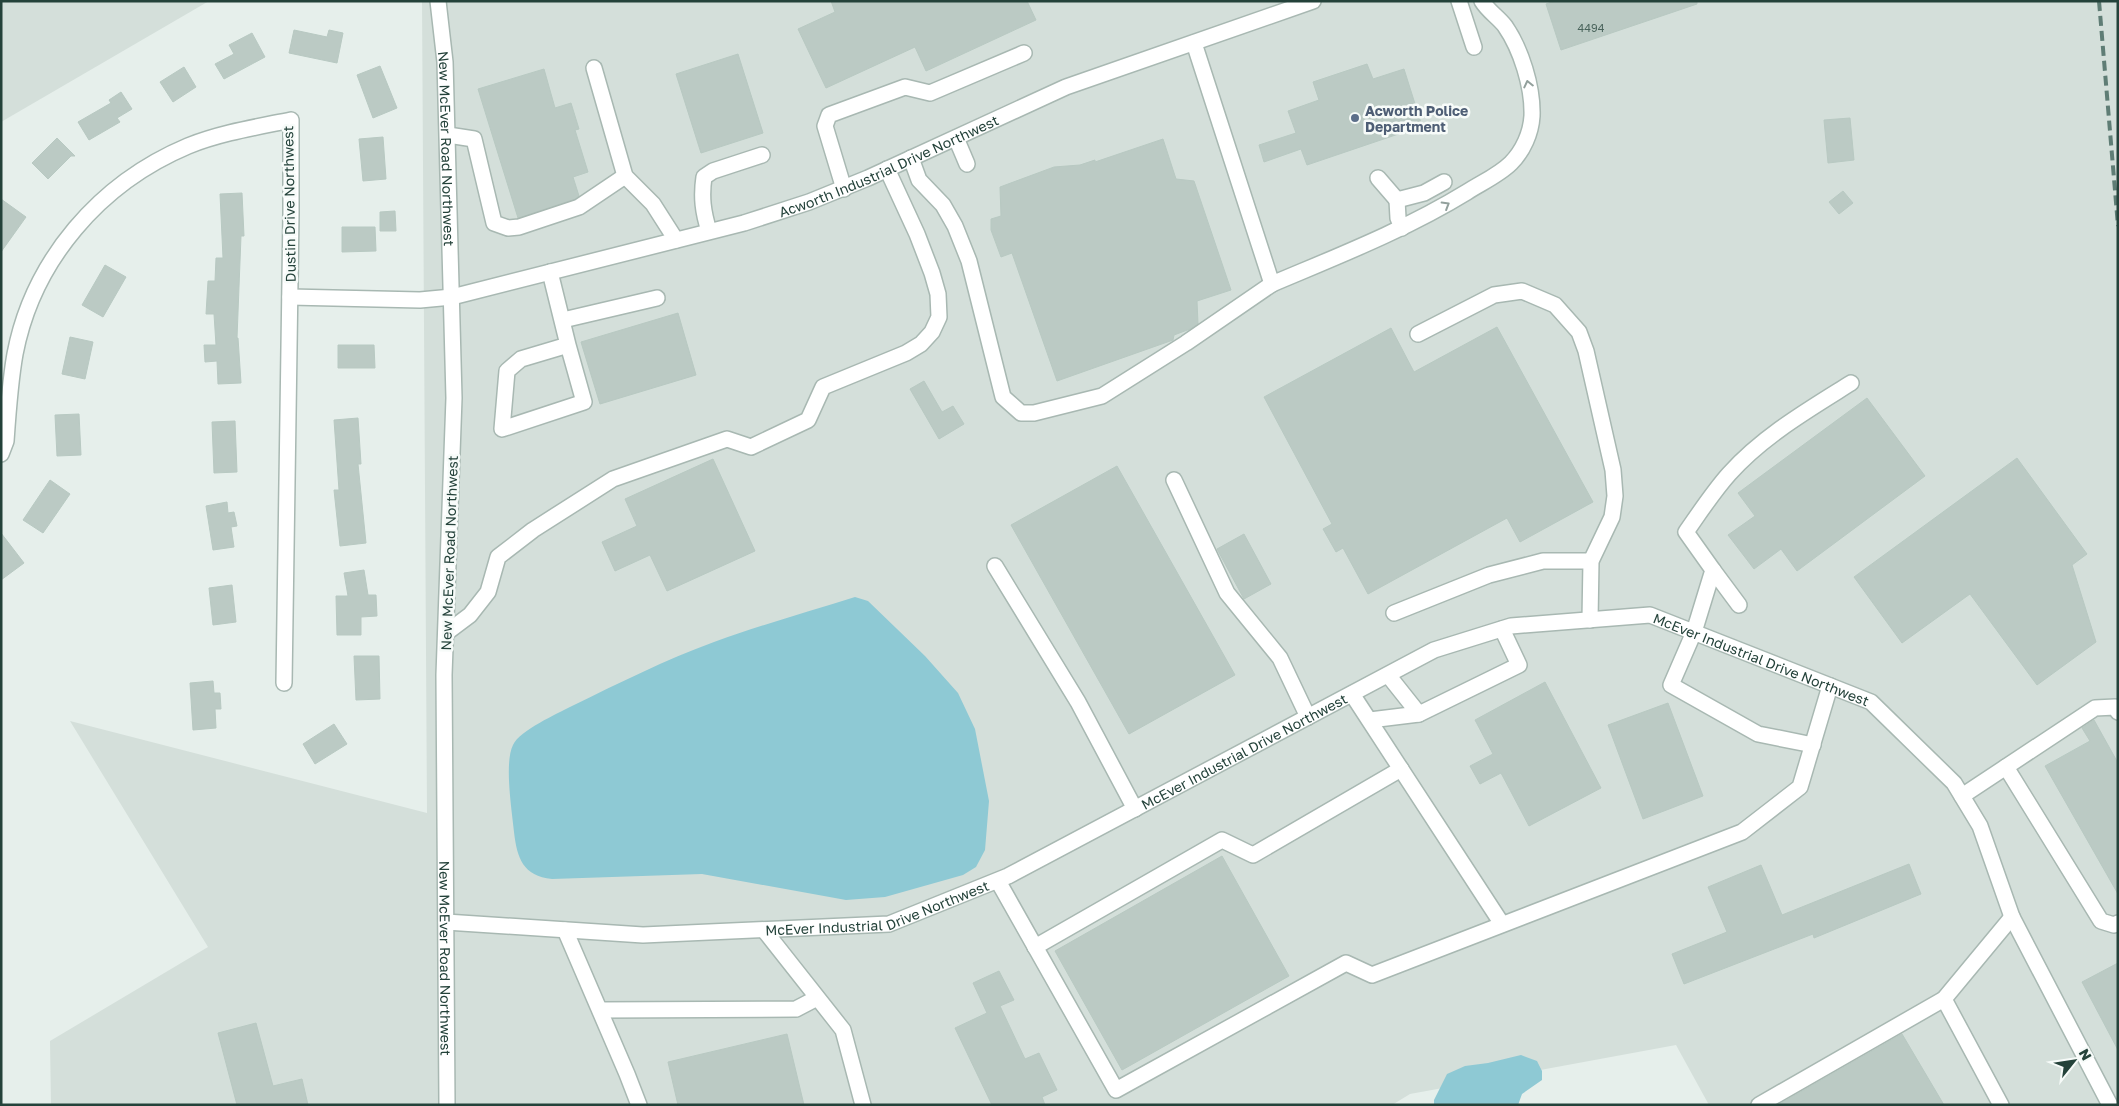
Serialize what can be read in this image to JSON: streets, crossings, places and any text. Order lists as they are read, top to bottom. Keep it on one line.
{"streets":{"street":["New McEver Road Northwest","Acworth Industrial Drive Northwest","Dustin Drive Northwest","McEver Industrial Drive Northwest"]},"crossings":[["New McEver Road Northwest","Acworth Industrial Drive Northwest"],["New McEver Road Northwest","McEver Industrial Drive Northwest"],["Acworth Industrial Drive Northwest","Dustin Drive Northwest"]],"places":["Acworth Police Department"],"house_numbers":["4494"],"north":"top right"}
